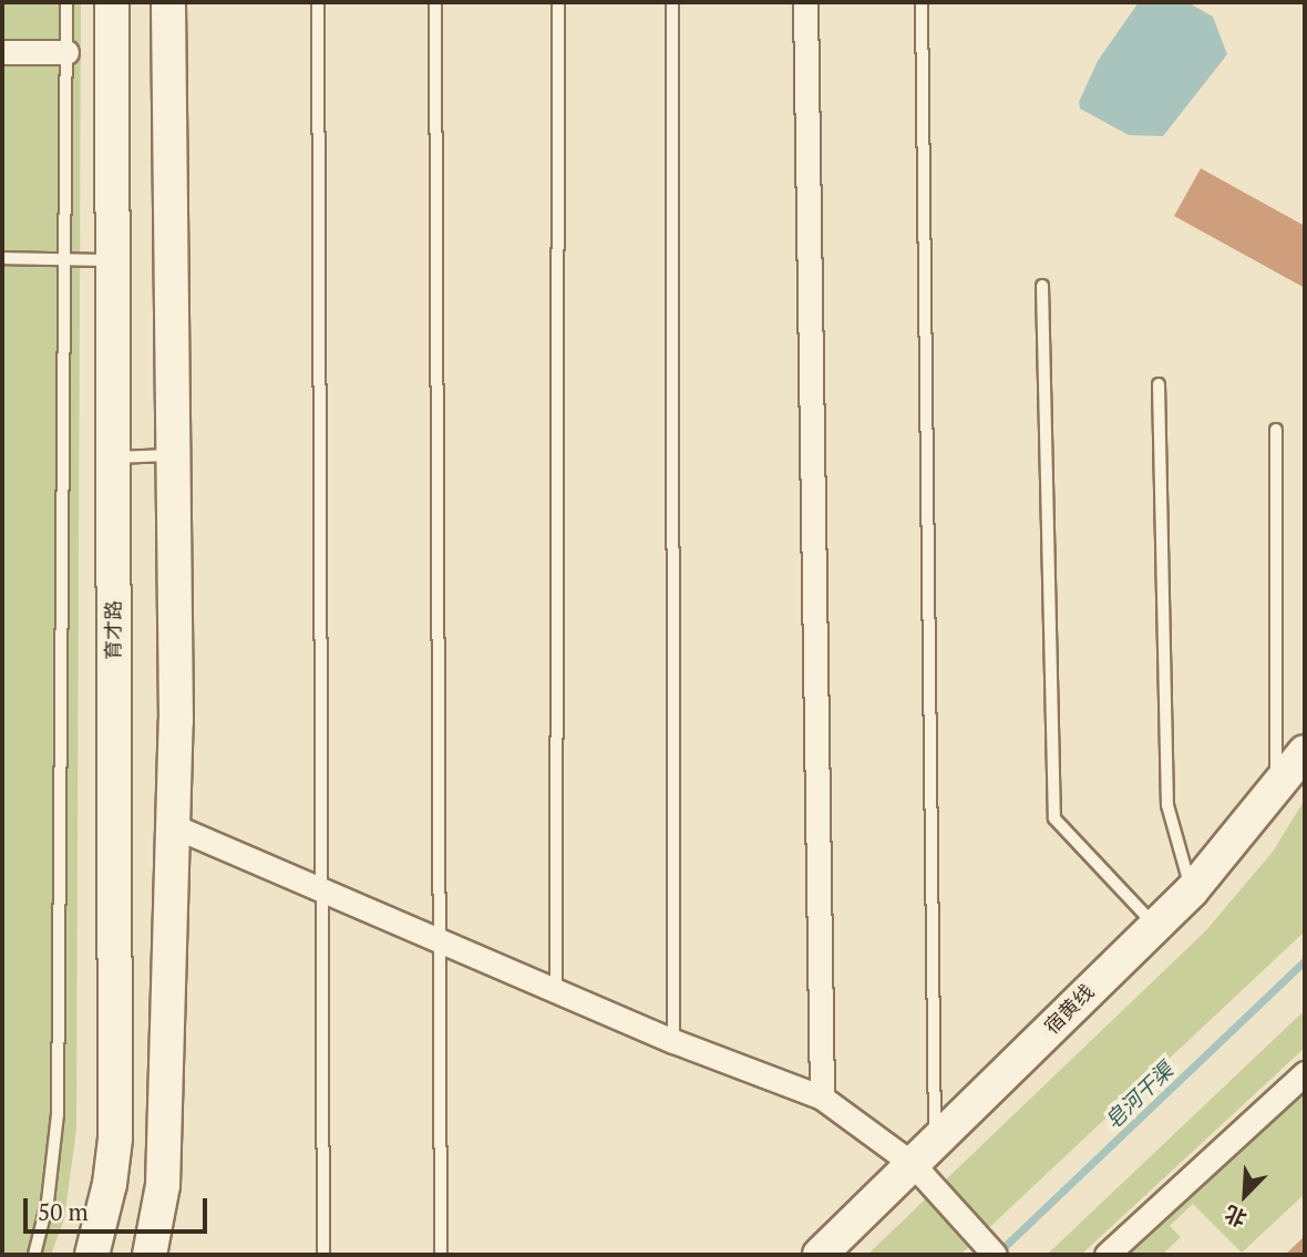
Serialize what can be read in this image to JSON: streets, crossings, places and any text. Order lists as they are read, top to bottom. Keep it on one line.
{"streets":{"street":["育才路","宿黄线"]},"water":["皂河干渠"],"scale_bar":"50 m","north":"bottom left"}
